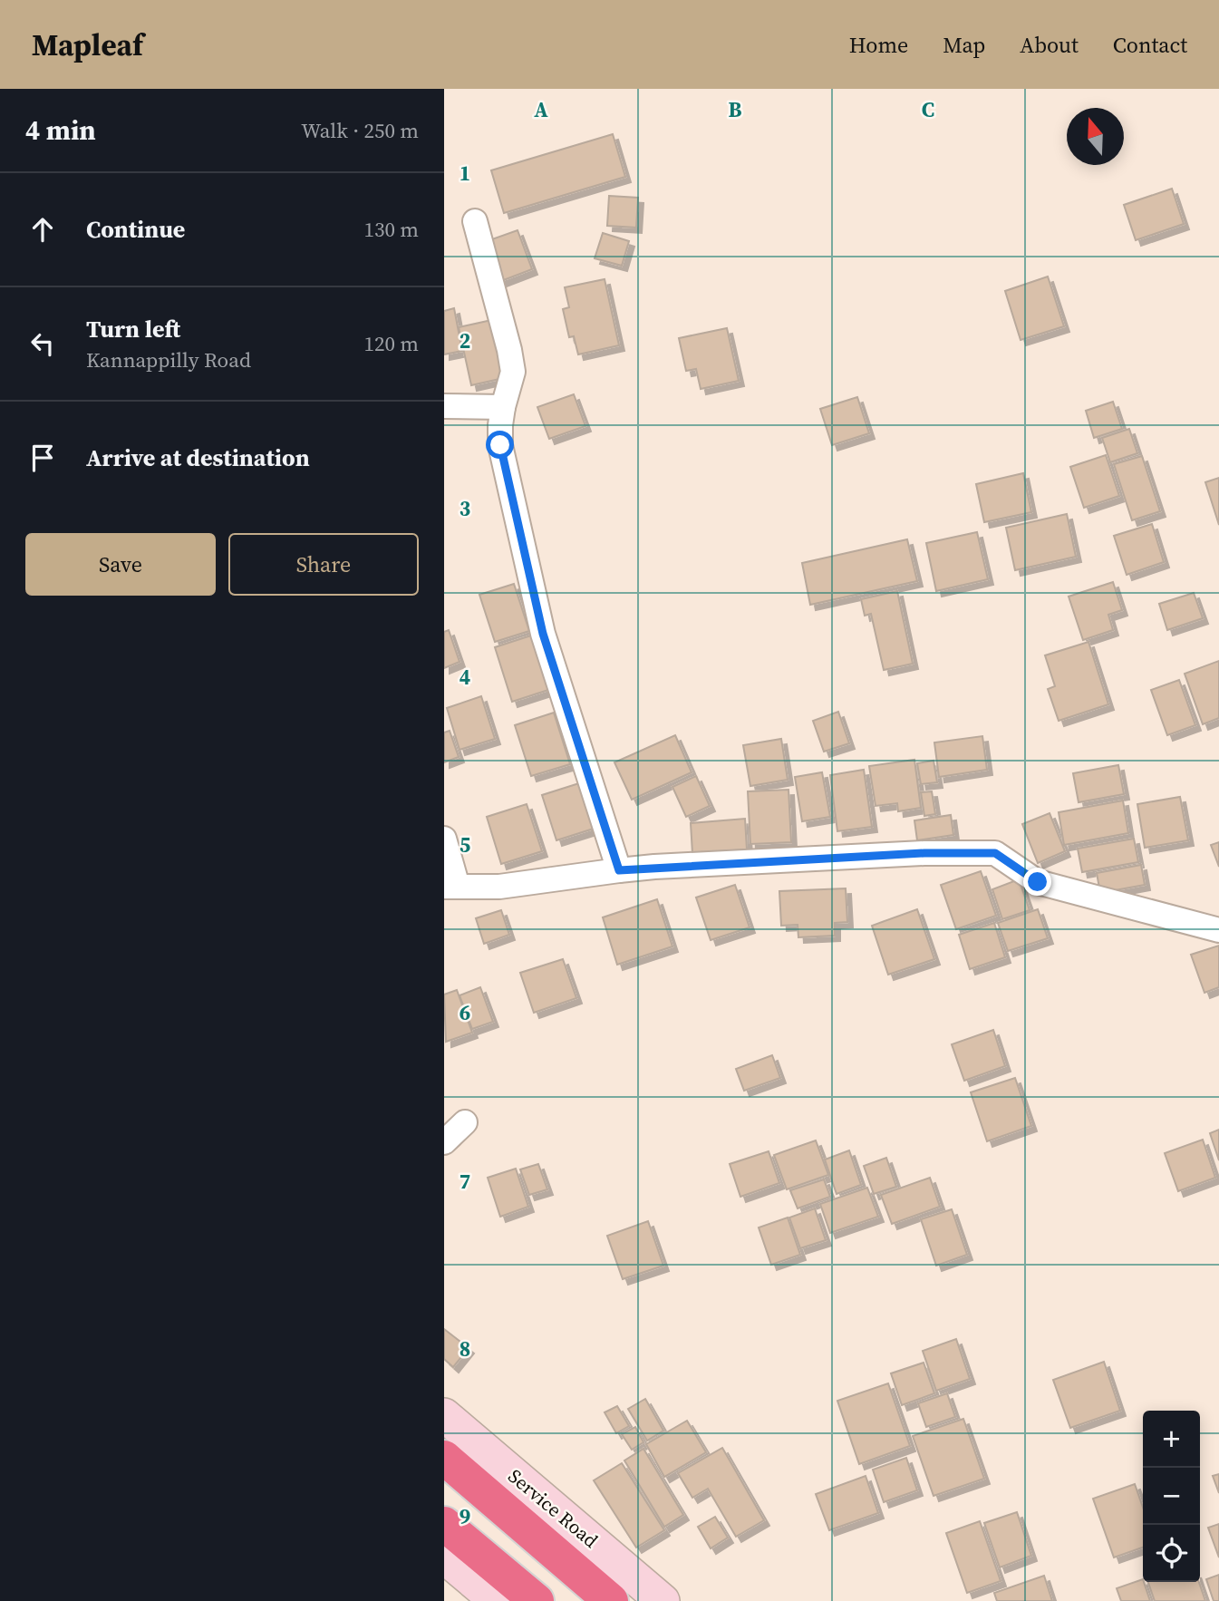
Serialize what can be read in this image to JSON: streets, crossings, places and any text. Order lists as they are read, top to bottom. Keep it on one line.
{"streets":{"street":["Service Road"]},"north":"top","page":{"header":"Mapleaf","nav":["Home","Map","About","Contact"],"heading":["4 min","Walk · 250 m"],"list":[["Continue","130 m"],["Turn left","Kannappilly Road","120 m"],"Arrive at destination"],"buttons":["Save","Share"],"map_buttons":["+","−"]},"grid":{"columns":["A","B","C"],"rows":["1","2","3","4","5","6","7","8","9"]}}
